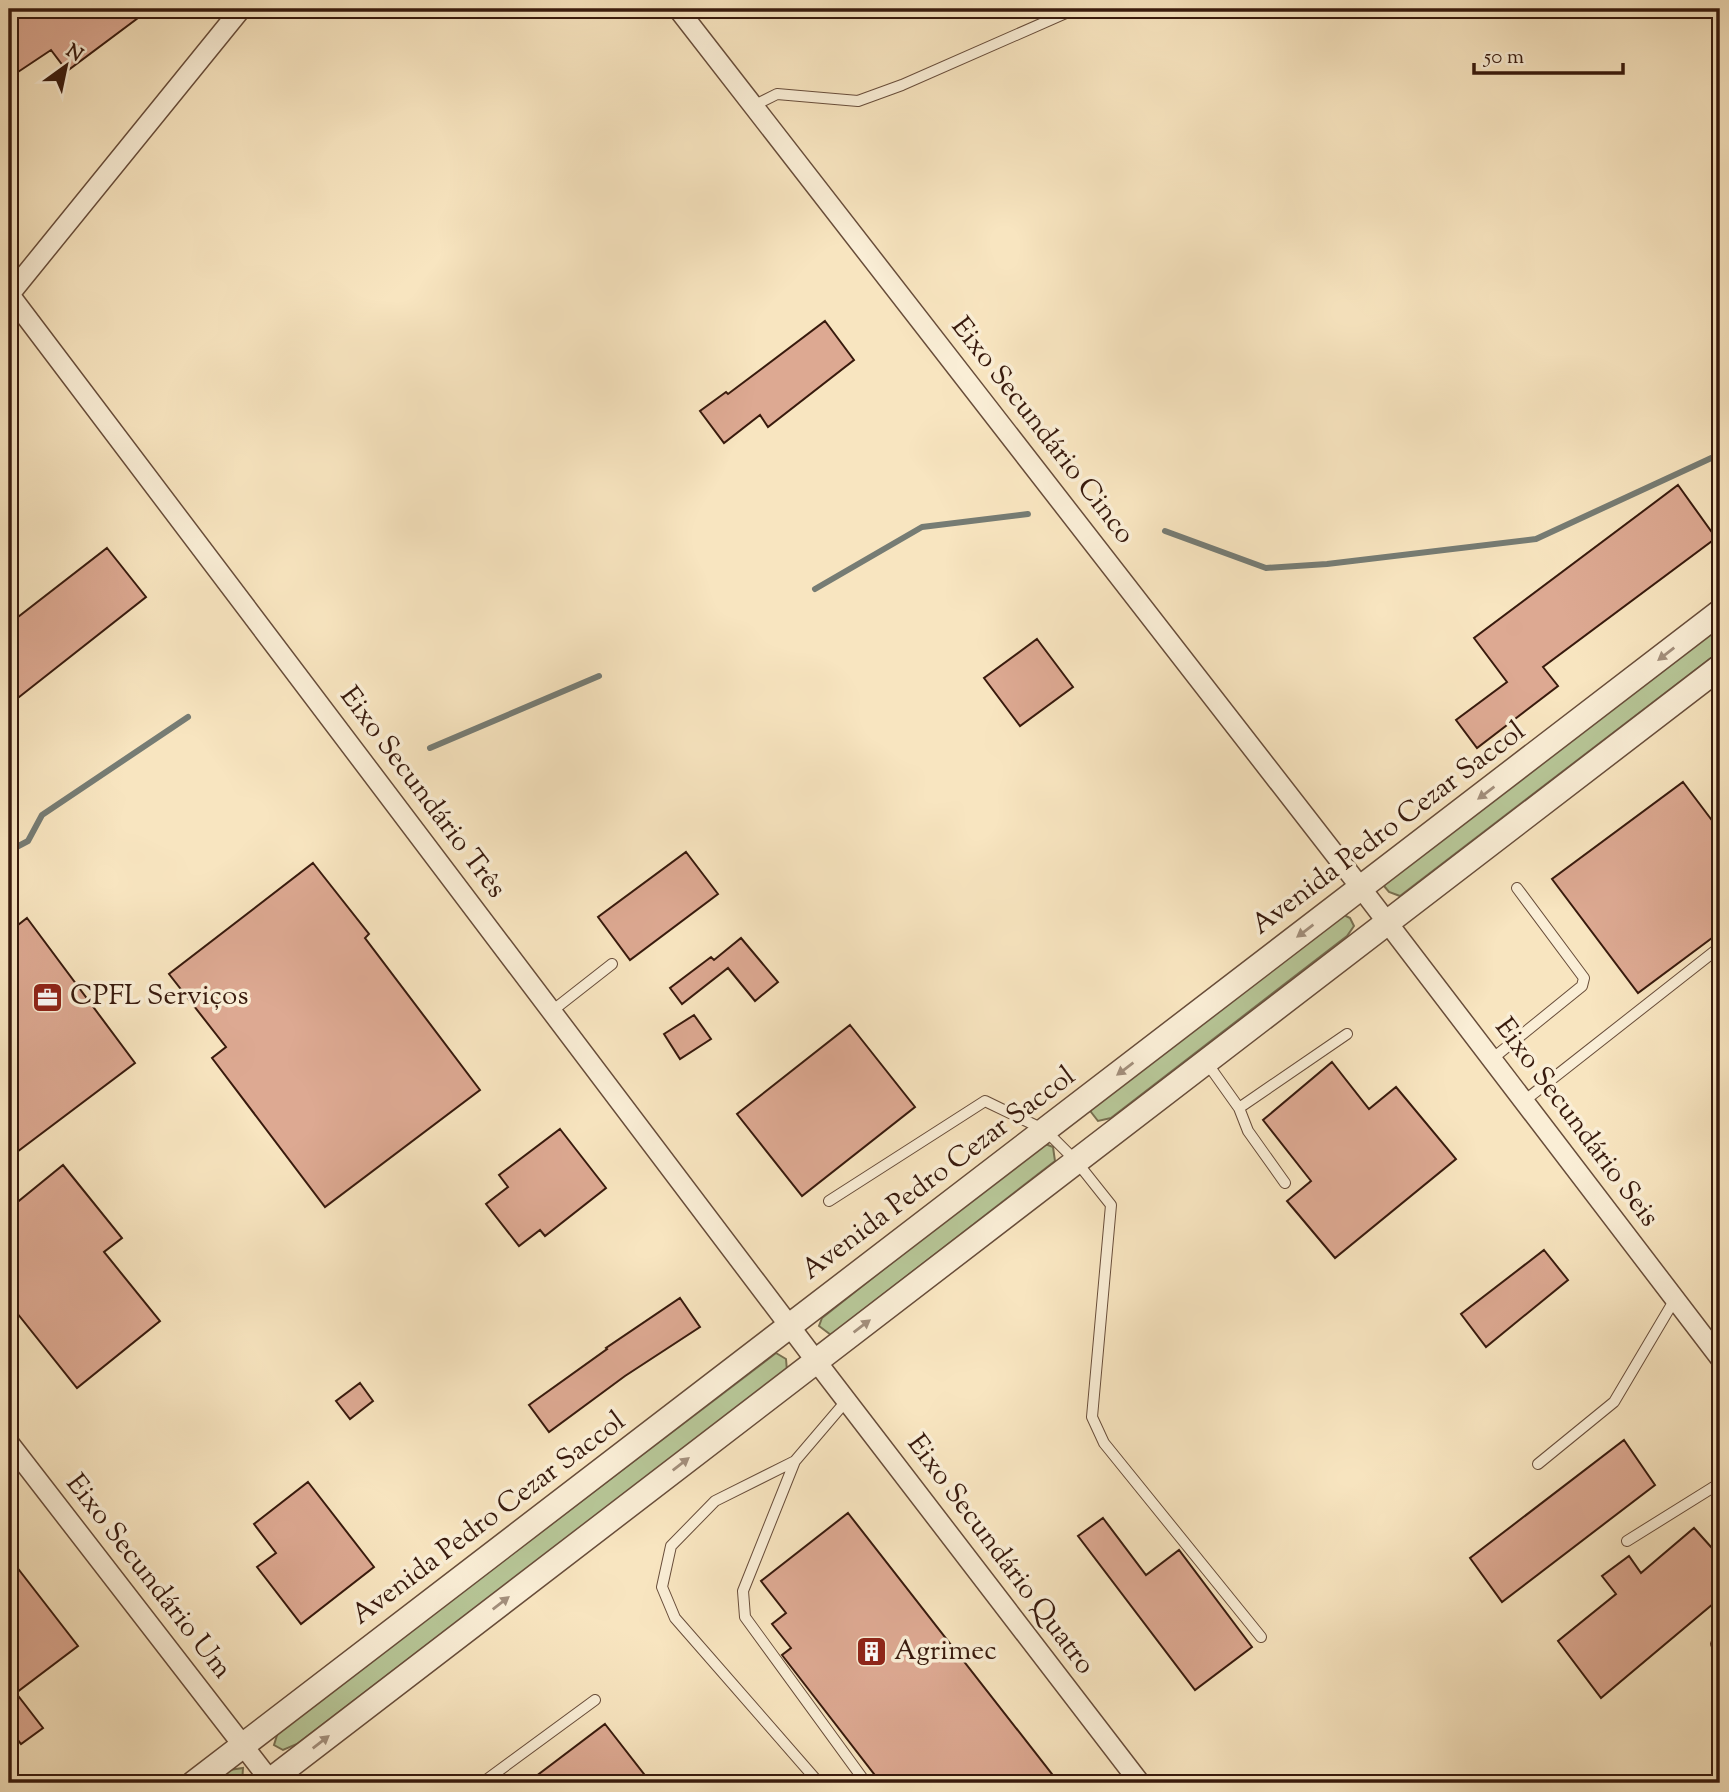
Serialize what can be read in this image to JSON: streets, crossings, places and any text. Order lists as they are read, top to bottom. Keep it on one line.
{"streets":{"street":["Eixo Secundário Cinco","Eixo Secundário Três","Avenida Pedro Cezar Saccol","Eixo Secundário Seis","Eixo Secundário Quatro","Eixo Secundário Um"]},"crossings":[["Eixo Secundário Cinco","Avenida Pedro Cezar Saccol"],["Eixo Secundário Cinco","Eixo Secundário Seis"],["Eixo Secundário Três","Avenida Pedro Cezar Saccol"],["Eixo Secundário Três","Eixo Secundário Quatro"],["Avenida Pedro Cezar Saccol","Eixo Secundário Um"]],"places":{"office":["CPFL Serviços"],"building":["Agrimec"]},"scale_bar":"50 m","north":"top right"}
